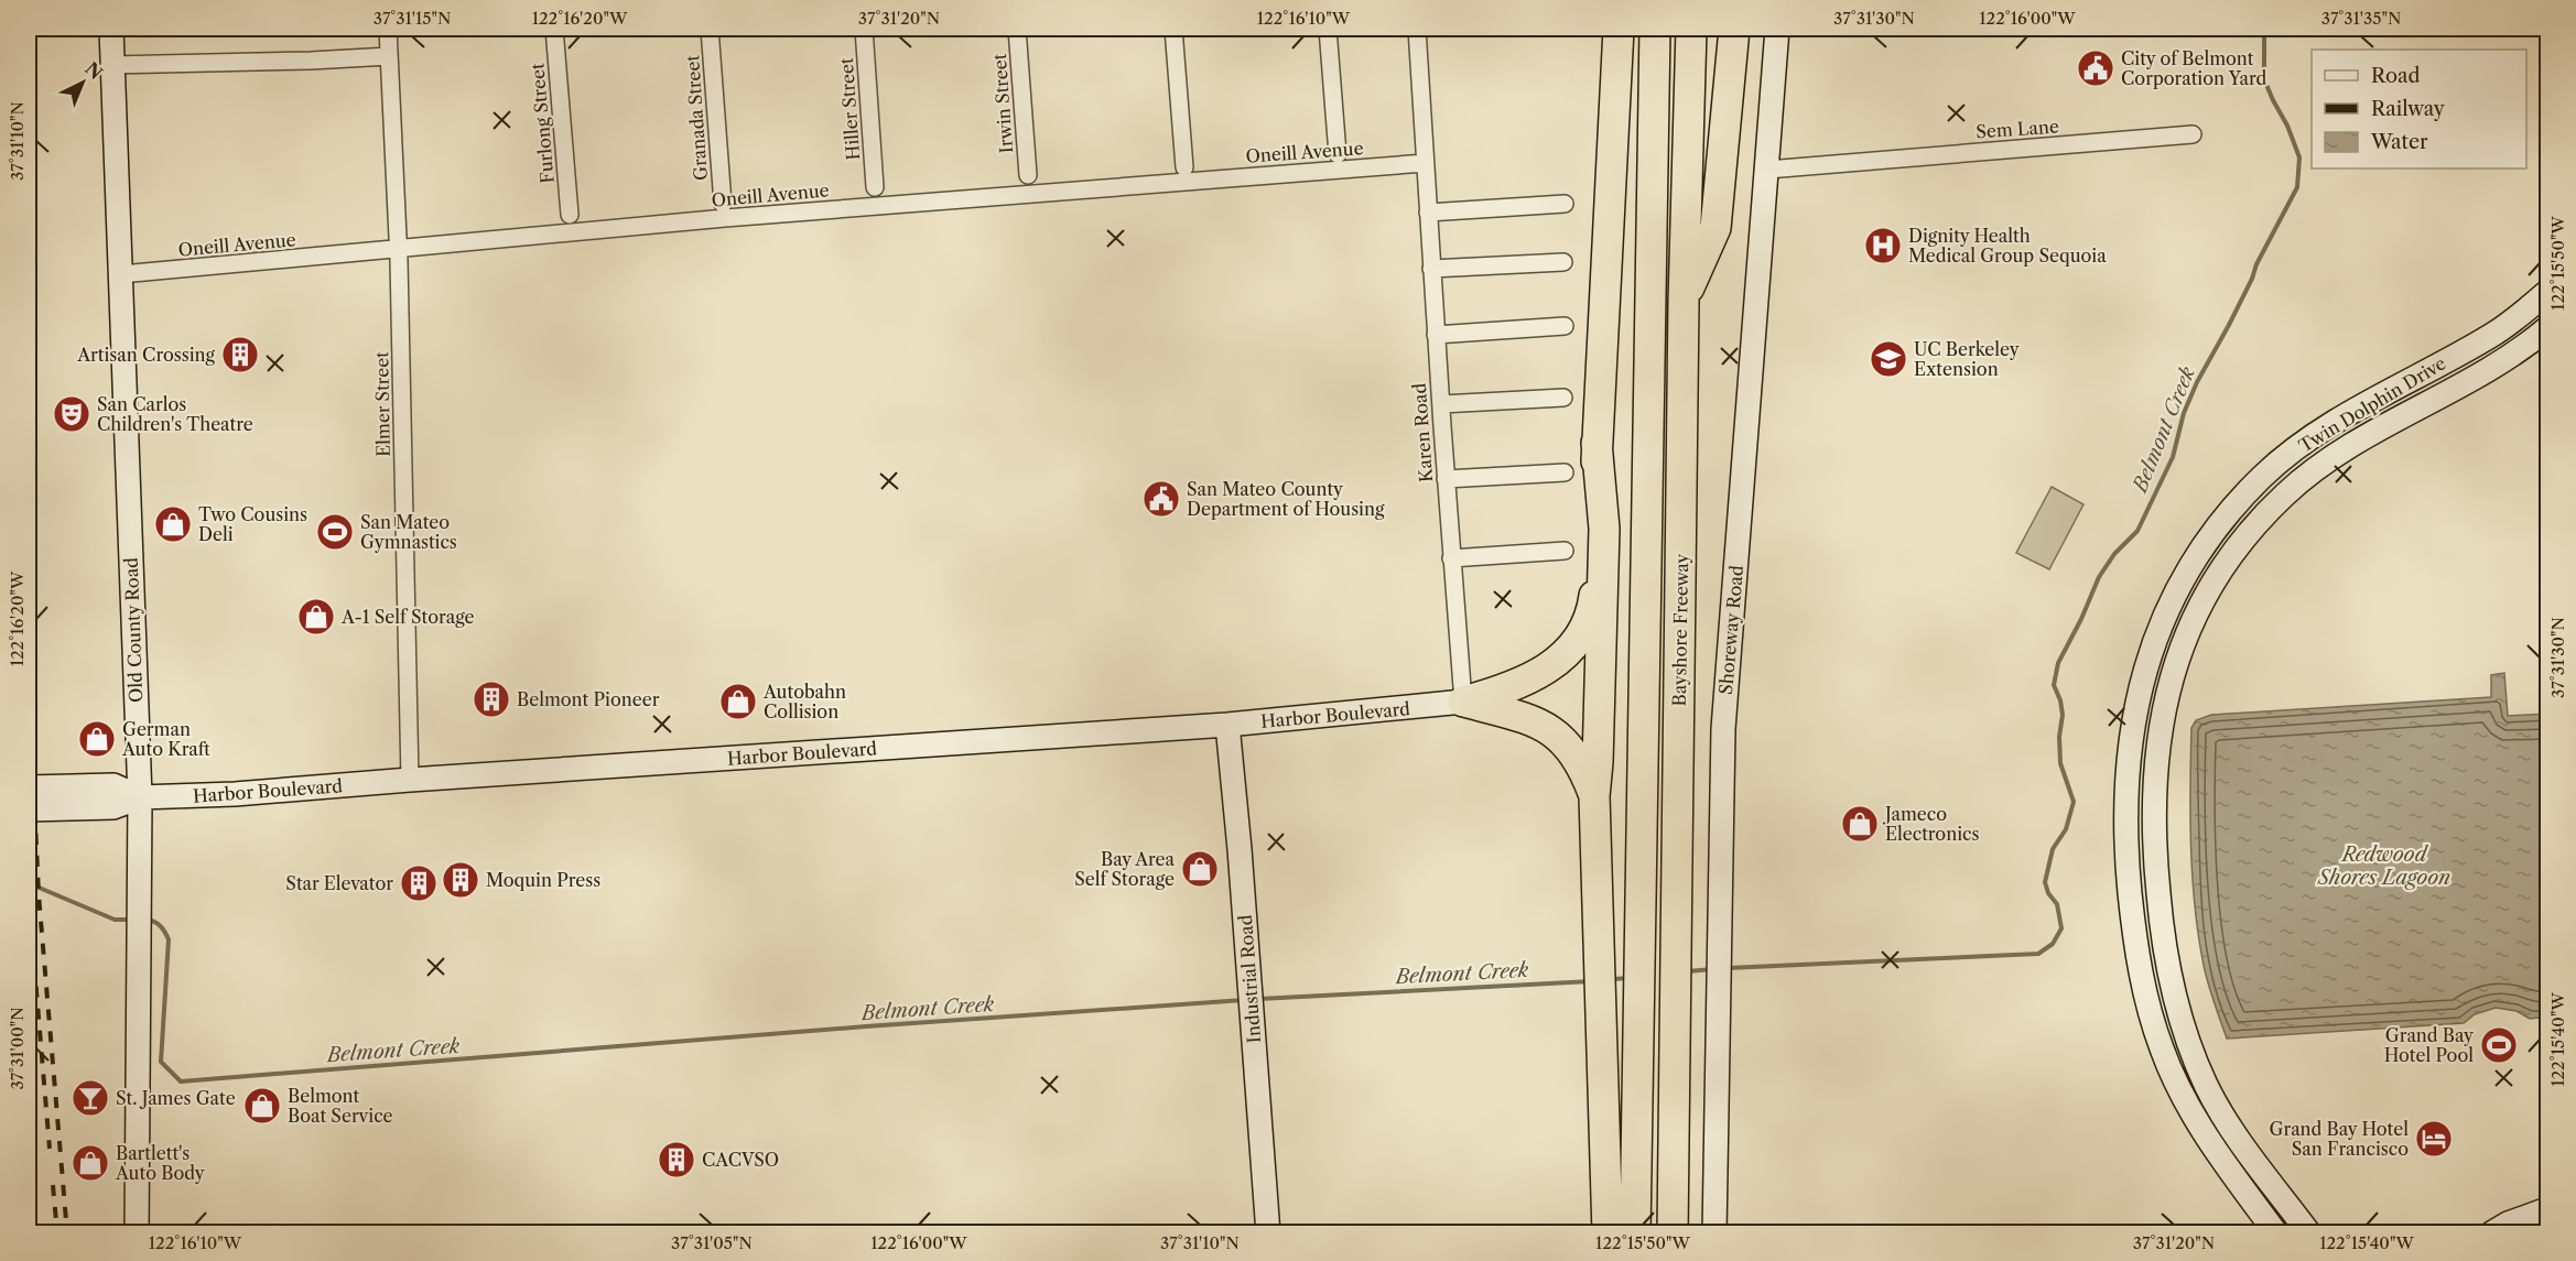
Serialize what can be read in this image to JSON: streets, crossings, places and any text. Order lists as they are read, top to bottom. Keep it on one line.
{"streets":{"highway":["Bayshore Freeway"],"main road":["Twin Dolphin Drive","Old County Road","Shoreway Road","Harbor Boulevard","Industrial Road"],"street":["Irwin Street","Hiller Street","Granada Street","Furlong Street","Sem Lane","Oneill Avenue","Elmer Street","Karen Road"]},"crossings":[["Sem Lane","Shoreway Road"],["Oneill Avenue","Elmer Street"],["Oneill Avenue","Karen Road"],["Oneill Avenue","Old County Road"],["Elmer Street","Harbor Boulevard"],["Karen Road","Harbor Boulevard"],["Old County Road","Harbor Boulevard"],["Harbor Boulevard","Industrial Road"]],"water":["Belmont Creek","Redwood Shores Lagoon"],"places":{"public building":["City of Belmont Corporation Yard","San Mateo County Department of Housing"],"hospital":["Dignity Health Medical Group Sequoia"],"building":["Artisan Crossing","Belmont Pioneer","Moquin Press","Star Elevator","CACVSO"],"school or university":["UC Berkeley Extension"],"theatre":["San Carlos Children's Theatre"],"shop":["Two Cousins Deli","A-1 Self Storage","Autobahn Collision","German Auto Kraft","Jameco Electronics","Bay Area Self Storage","Belmont Boat Service","Bartlett's Auto Body"],"sports":["San Mateo Gymnastics","Grand Bay Hotel Pool"],"bar":["St. James Gate"],"hotel":["Grand Bay Hotel San Francisco"]},"legend":["Road","Railway","Water"],"north":"top right","coordinates":["37°31'15\"N","122°16'20\"W","37°31'20\"N","122°16'10\"W","37°31'30\"N","122°16'00\"W","37°31'35\"N","37°31'10\"N","122°15'50\"W","122°15'40\"W","37°31'00\"N","37°31'05\"N"]}
